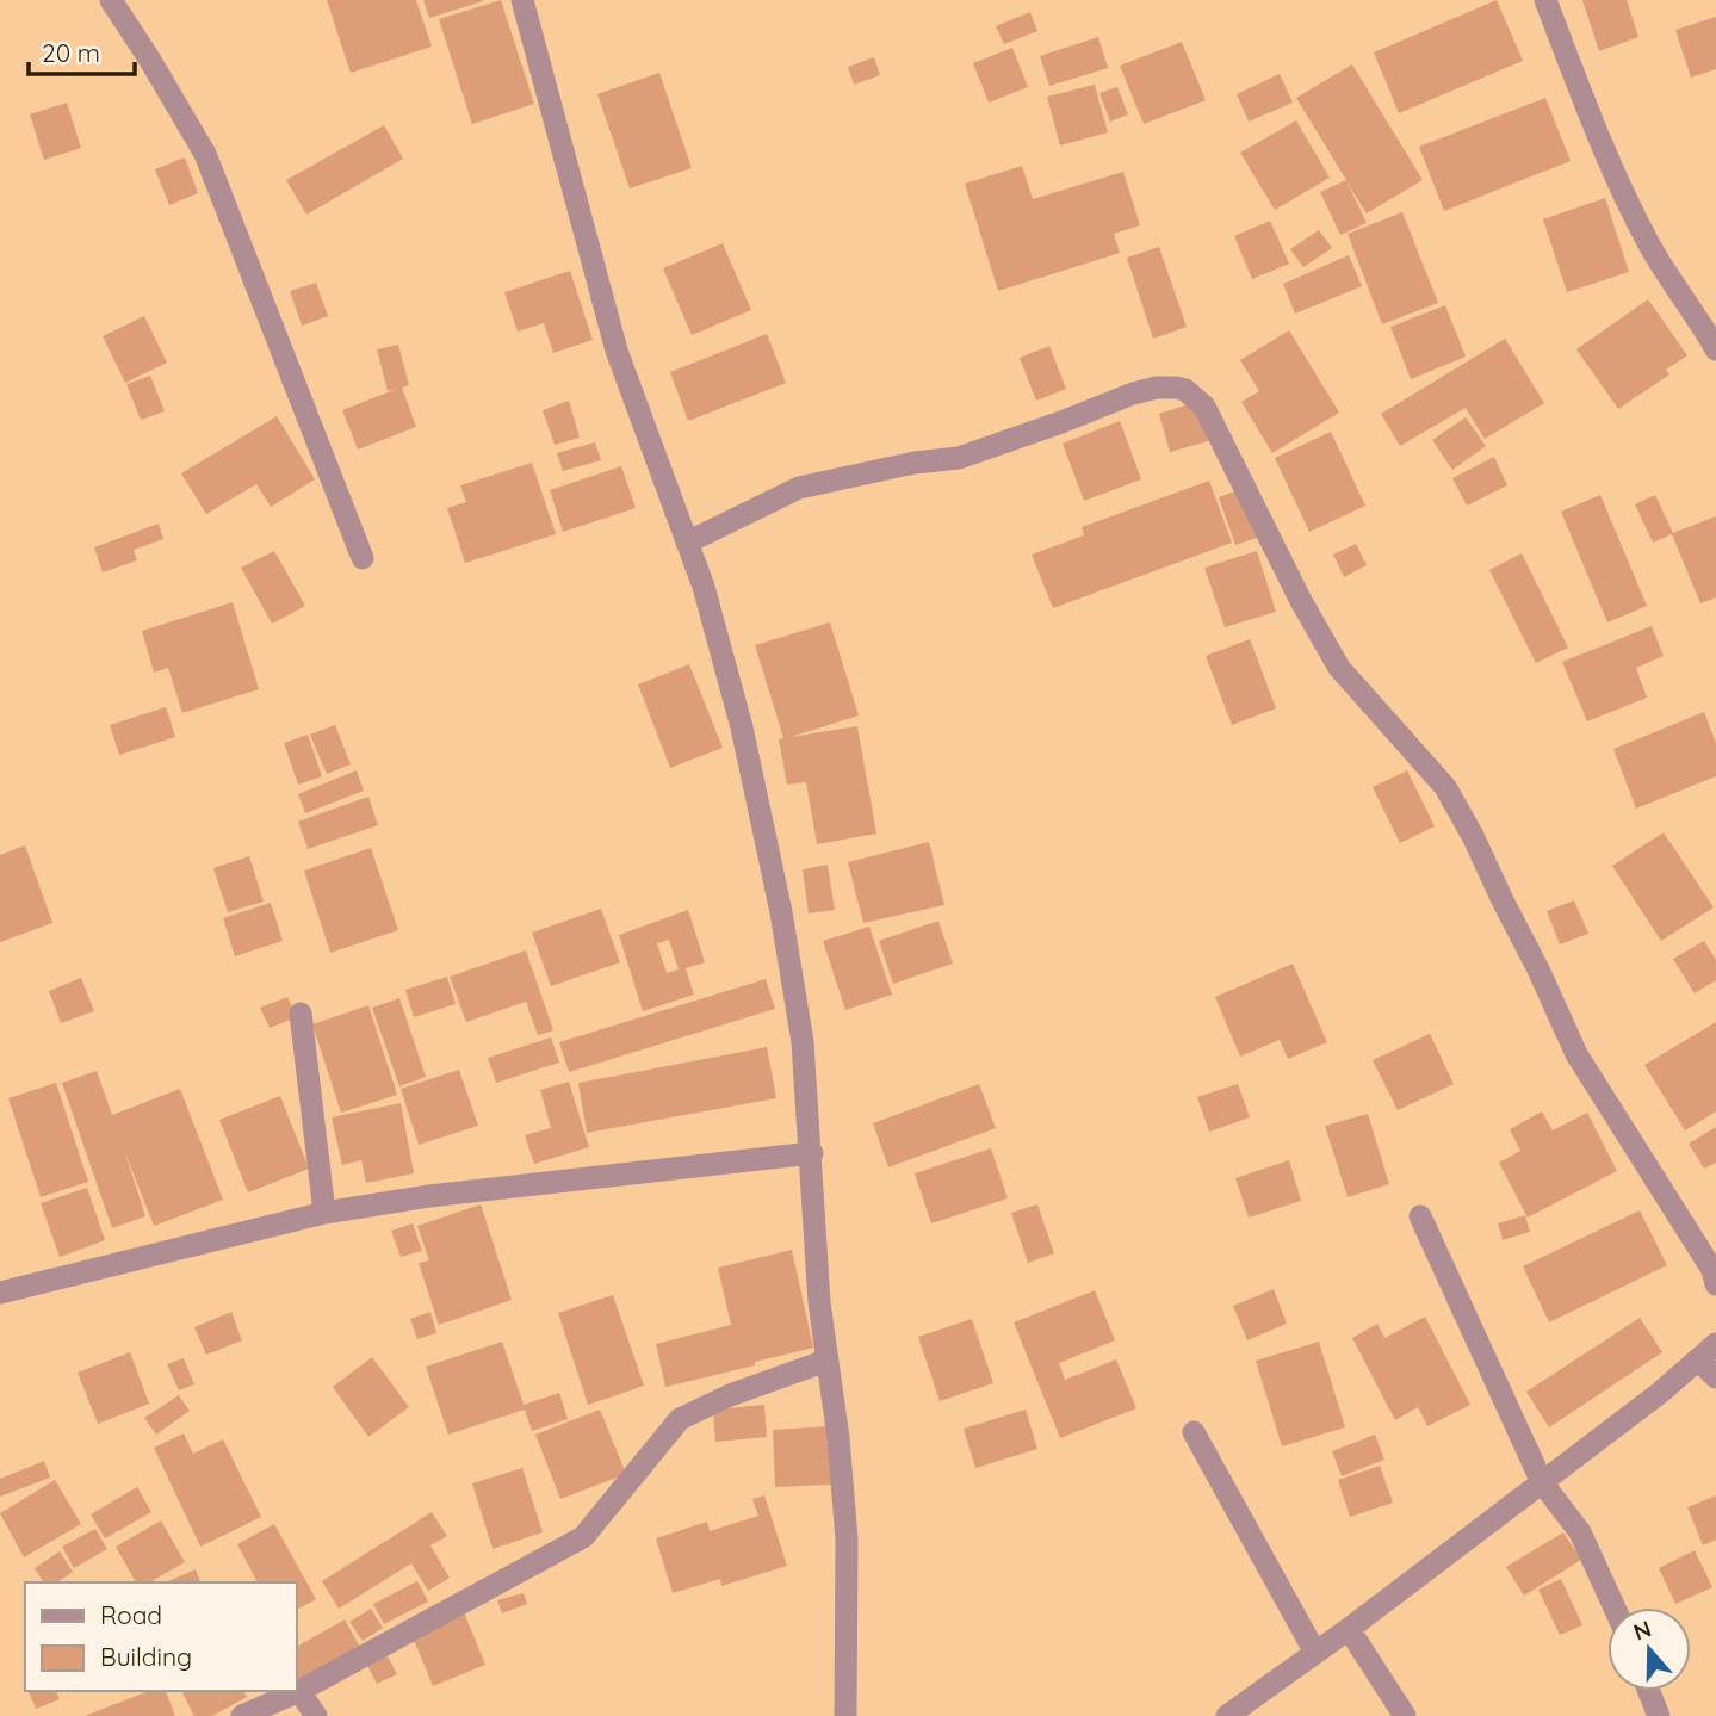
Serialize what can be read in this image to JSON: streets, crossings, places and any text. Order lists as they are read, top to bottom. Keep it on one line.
{"legend":["Road","Building"],"scale_bar":"20 m","north":"top"}
